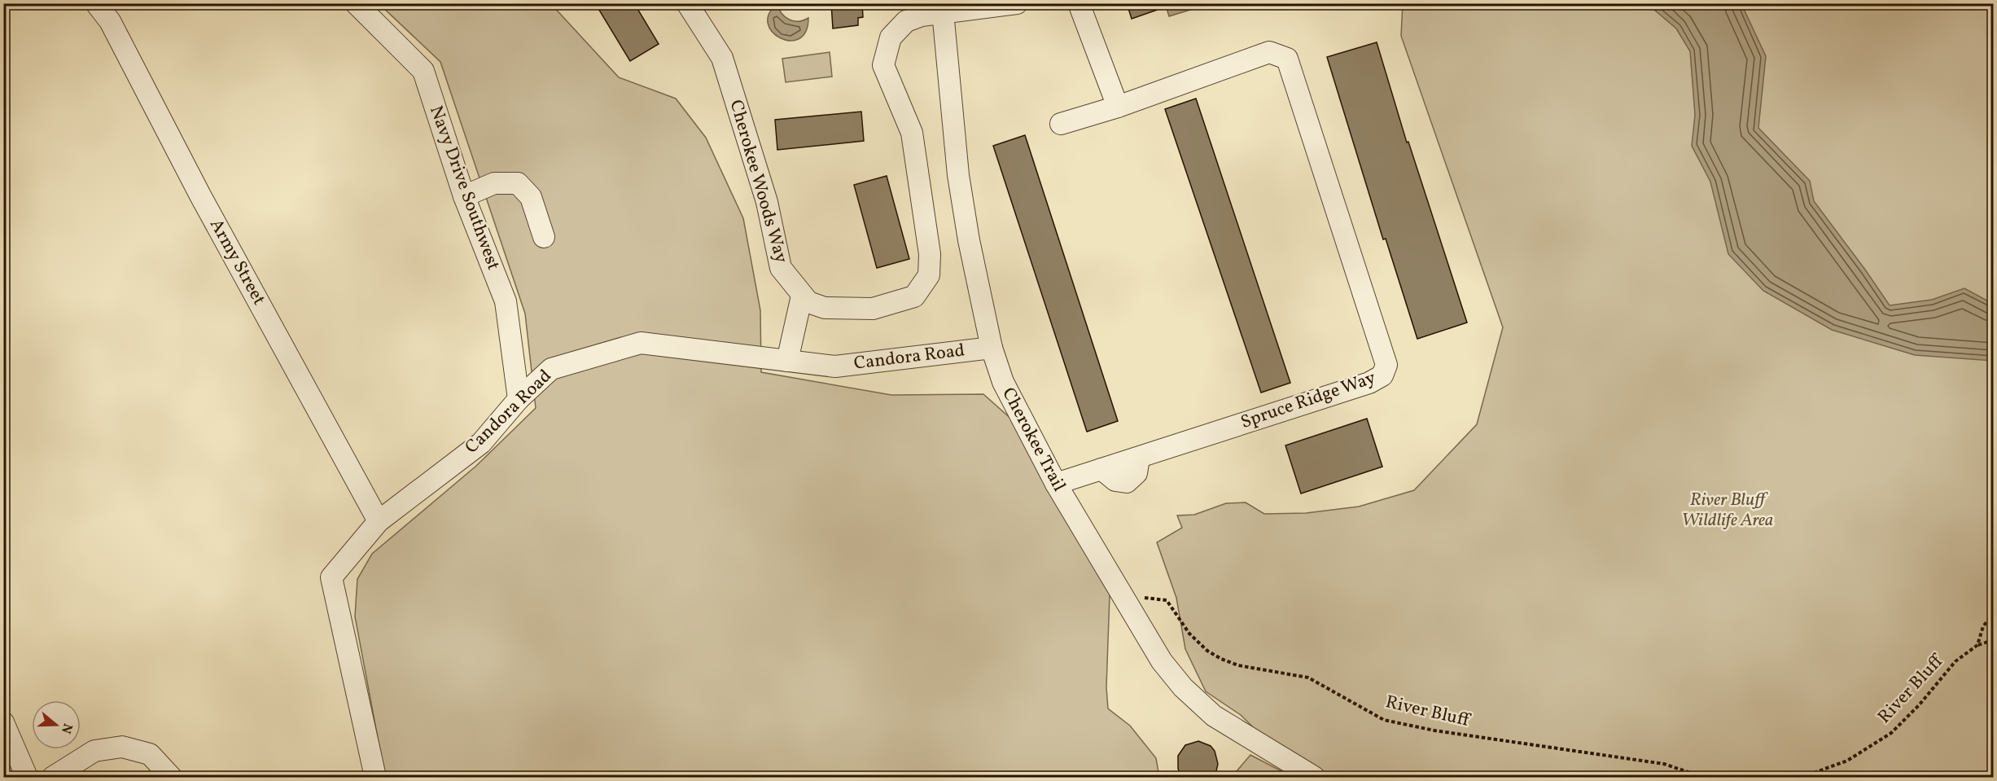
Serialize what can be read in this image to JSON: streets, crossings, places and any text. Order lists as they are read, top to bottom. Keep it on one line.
{"streets":{"street":["Cherokee Woods Way","Navy Drive Southwest","Army Street","Candora Road","Spruce Ridge Way","Cherokee Trail"],"path":["River Bluff"]},"crossings":[["Cherokee Woods Way","Cherokee Trail"],["Navy Drive Southwest","Candora Road"],["Army Street","Candora Road"],["Candora Road","Cherokee Trail"],["Spruce Ridge Way","Cherokee Trail"],["Cherokee Trail","River Bluff"]],"parks":["River Bluff Wildlife Area"],"north":"right"}
